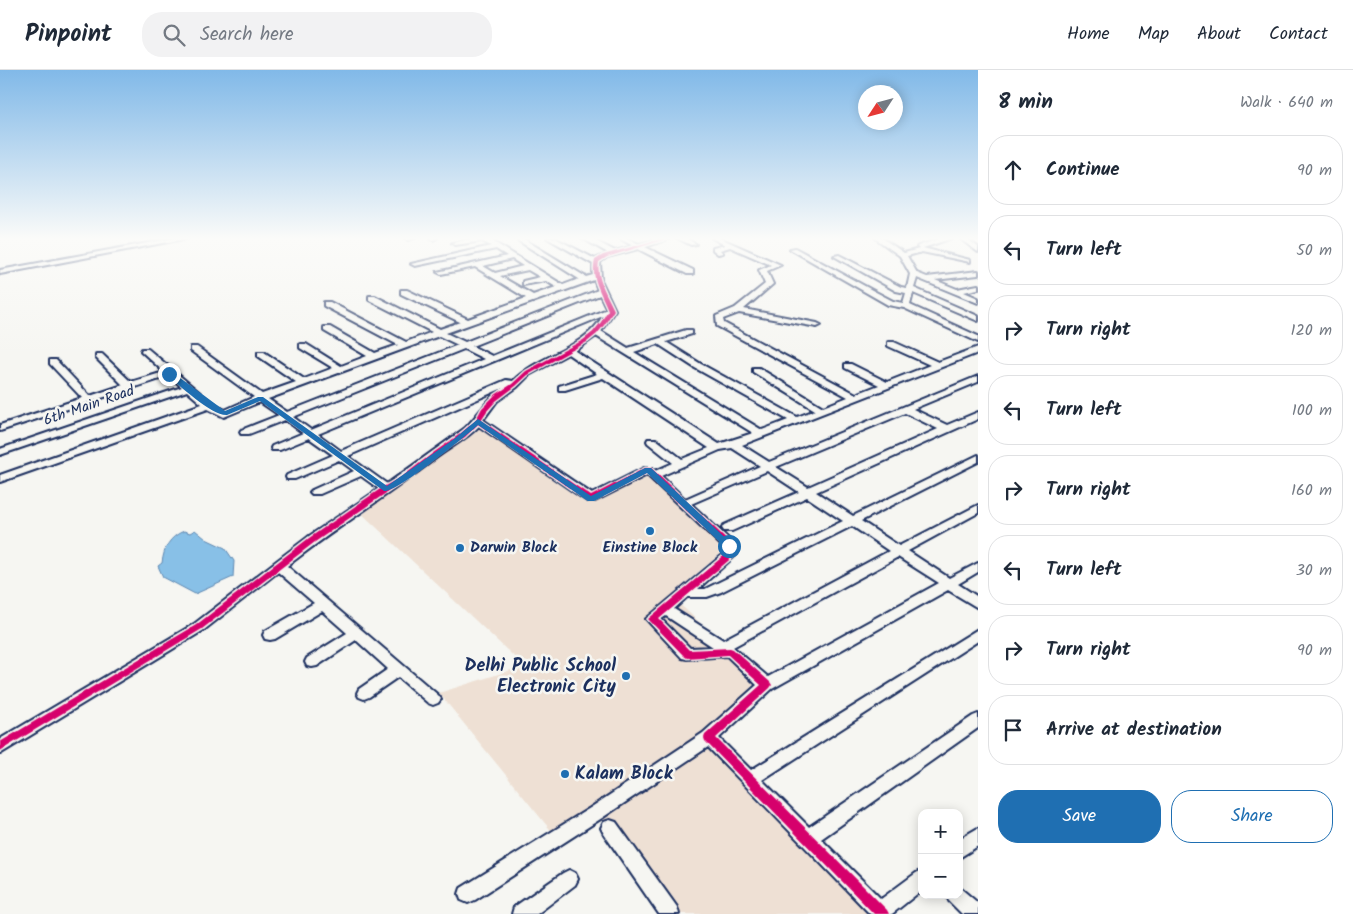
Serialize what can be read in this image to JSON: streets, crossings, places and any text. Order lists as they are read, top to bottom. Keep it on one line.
{"streets":{"street":["6th Main Road"]},"places":["Einstine Block","Darwin Block","Delhi Public School Electronic City","Kalam Block"],"north":"bottom left","page":{"header":"Pinpoint","search":"Search here","nav":["Home","Map","About","Contact"],"heading":["8 min","Walk · 640 m"],"list":[["Continue","90 m"],["Turn left","50 m"],["Turn right","120 m"],["Turn left","100 m"],["Turn right","160 m"],["Turn left","30 m"],["Turn right","90 m"],"Arrive at destination"],"buttons":["Save","Share"],"map_buttons":["+","−"]}}
